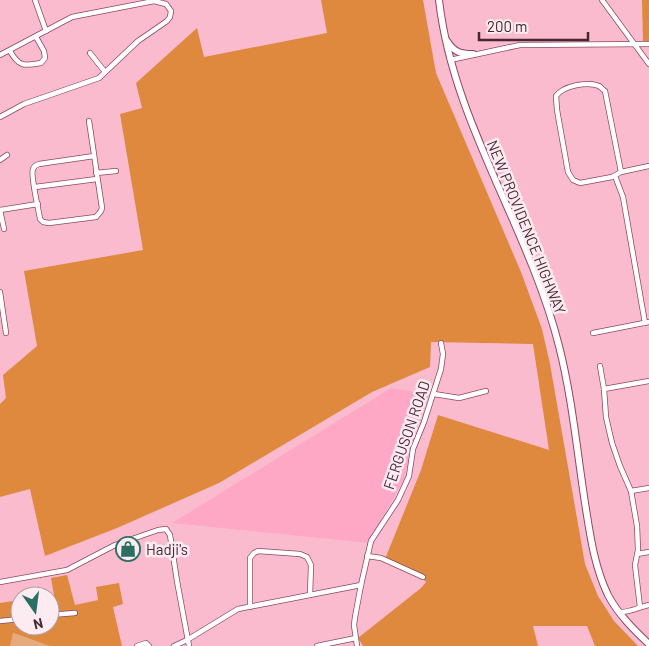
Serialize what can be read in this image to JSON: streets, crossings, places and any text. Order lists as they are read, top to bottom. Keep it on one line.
{"streets":{"highway":["NEW PROVIDENCE HIGHWAY"],"street":["FERGUSON ROAD"]},"places":{"shop":["Hadji's"]},"scale_bar":"200 m","north":"bottom"}
